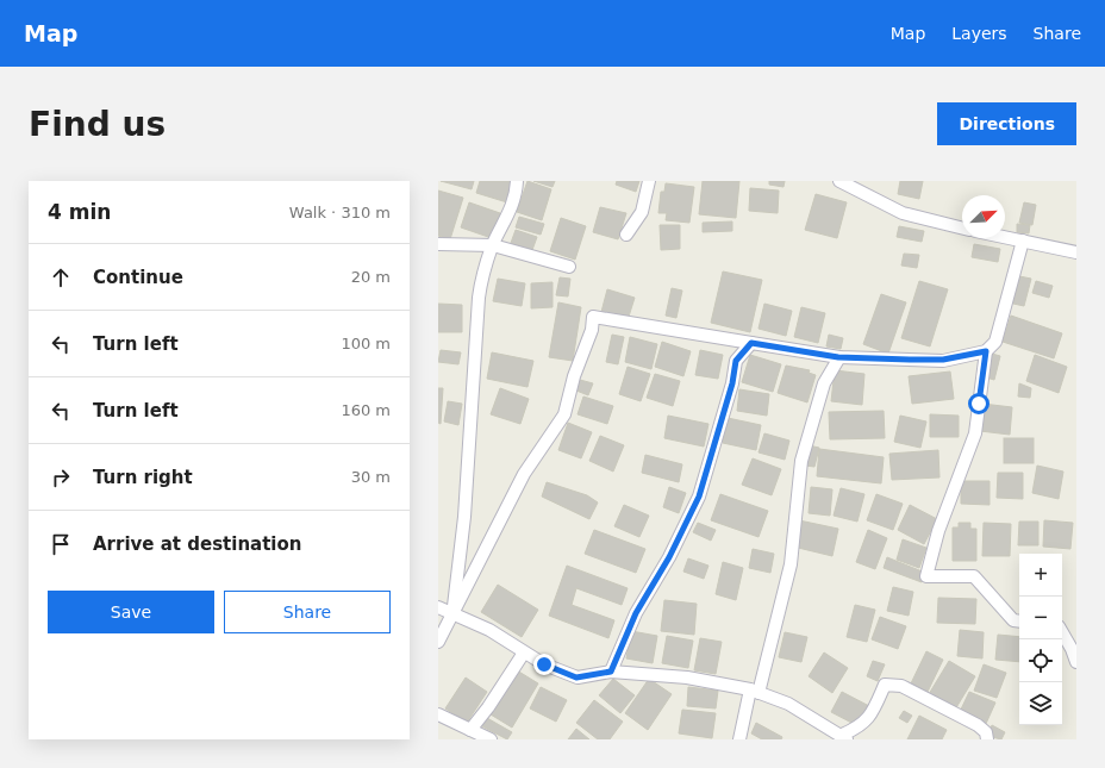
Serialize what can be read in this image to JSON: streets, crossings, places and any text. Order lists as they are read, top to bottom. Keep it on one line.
{"north":"top right","page":{"header":"Map","nav":["Map","Layers","Share"],"buttons":["Directions",["Save","Share"]],"title":"Find us","heading":["4 min","Walk · 310 m"],"list":[["Continue","20 m"],["Turn left","100 m"],["Turn left","160 m"],["Turn right","30 m"],"Arrive at destination"],"map_buttons":["+","−"]}}
